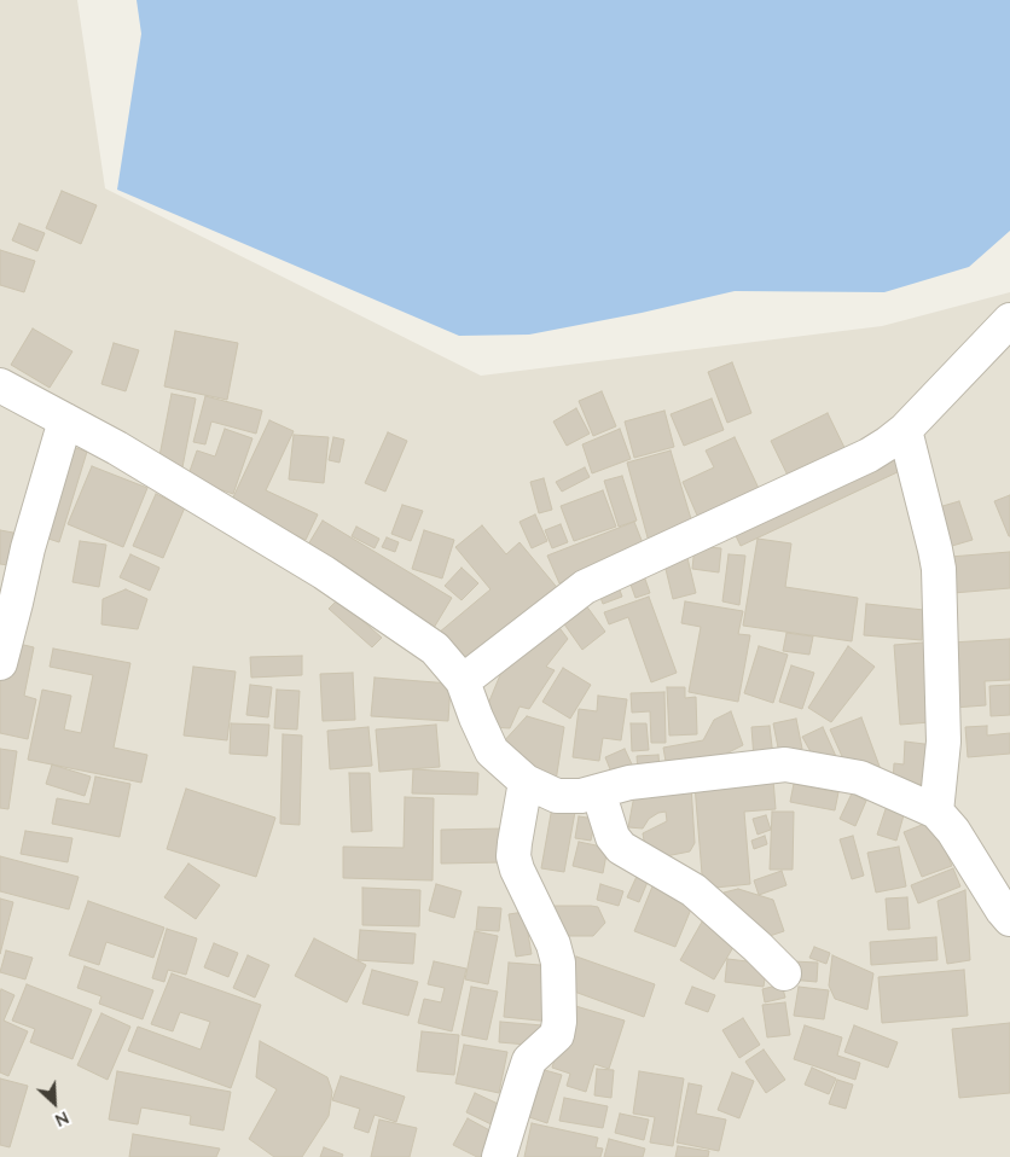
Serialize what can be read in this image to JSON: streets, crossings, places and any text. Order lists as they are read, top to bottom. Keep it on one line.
{"north":"bottom right"}
